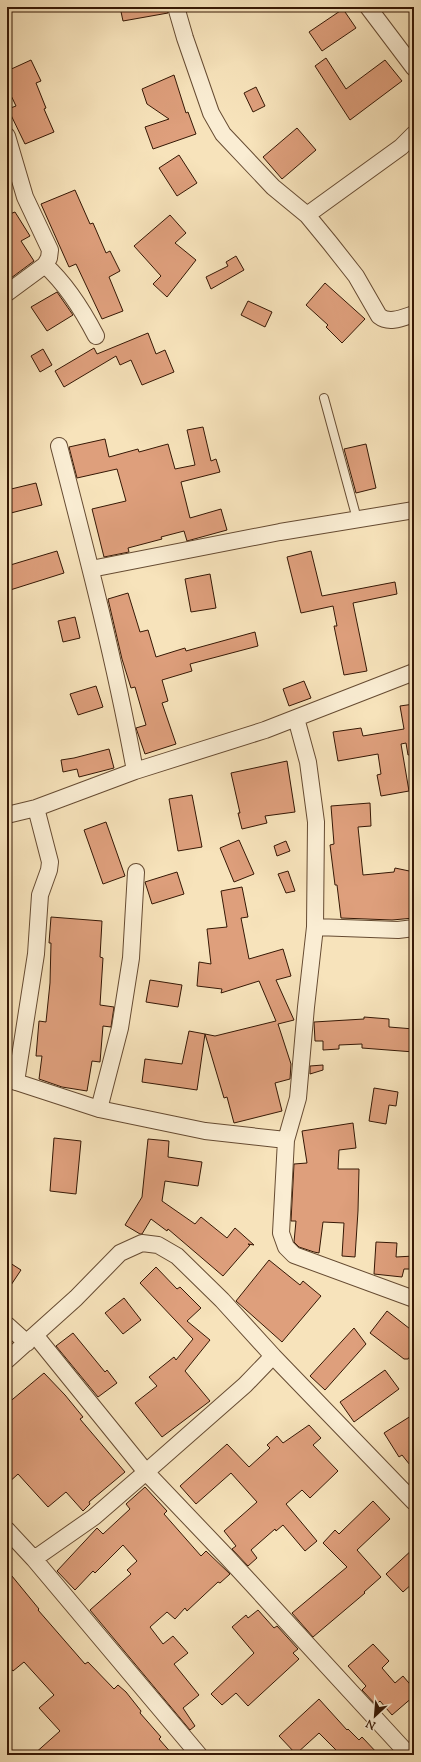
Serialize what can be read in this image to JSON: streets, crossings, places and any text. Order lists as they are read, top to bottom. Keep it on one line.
{"north":"bottom left"}
